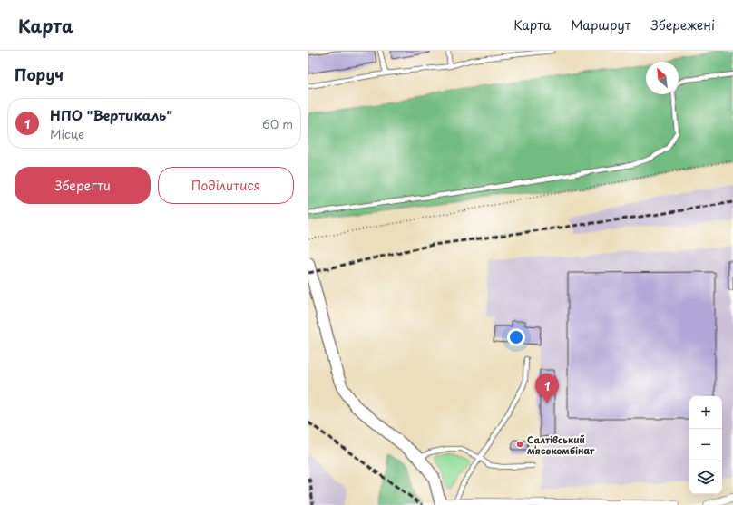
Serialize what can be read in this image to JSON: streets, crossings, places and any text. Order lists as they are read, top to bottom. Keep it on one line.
{"places":["Салтівський мʼясокомбінат"],"north":"top left","page":{"header":"Карта","nav":["Карта","Маршрут","Збережені"],"heading":"Поруч","list":[{"mark":"1","name":"НПО \"Вертикаль\"","note":"Місце","value":"60 m"}],"buttons":["Зберегти","Поділитися"],"pins":"1","map_buttons":["+","−"]}}
